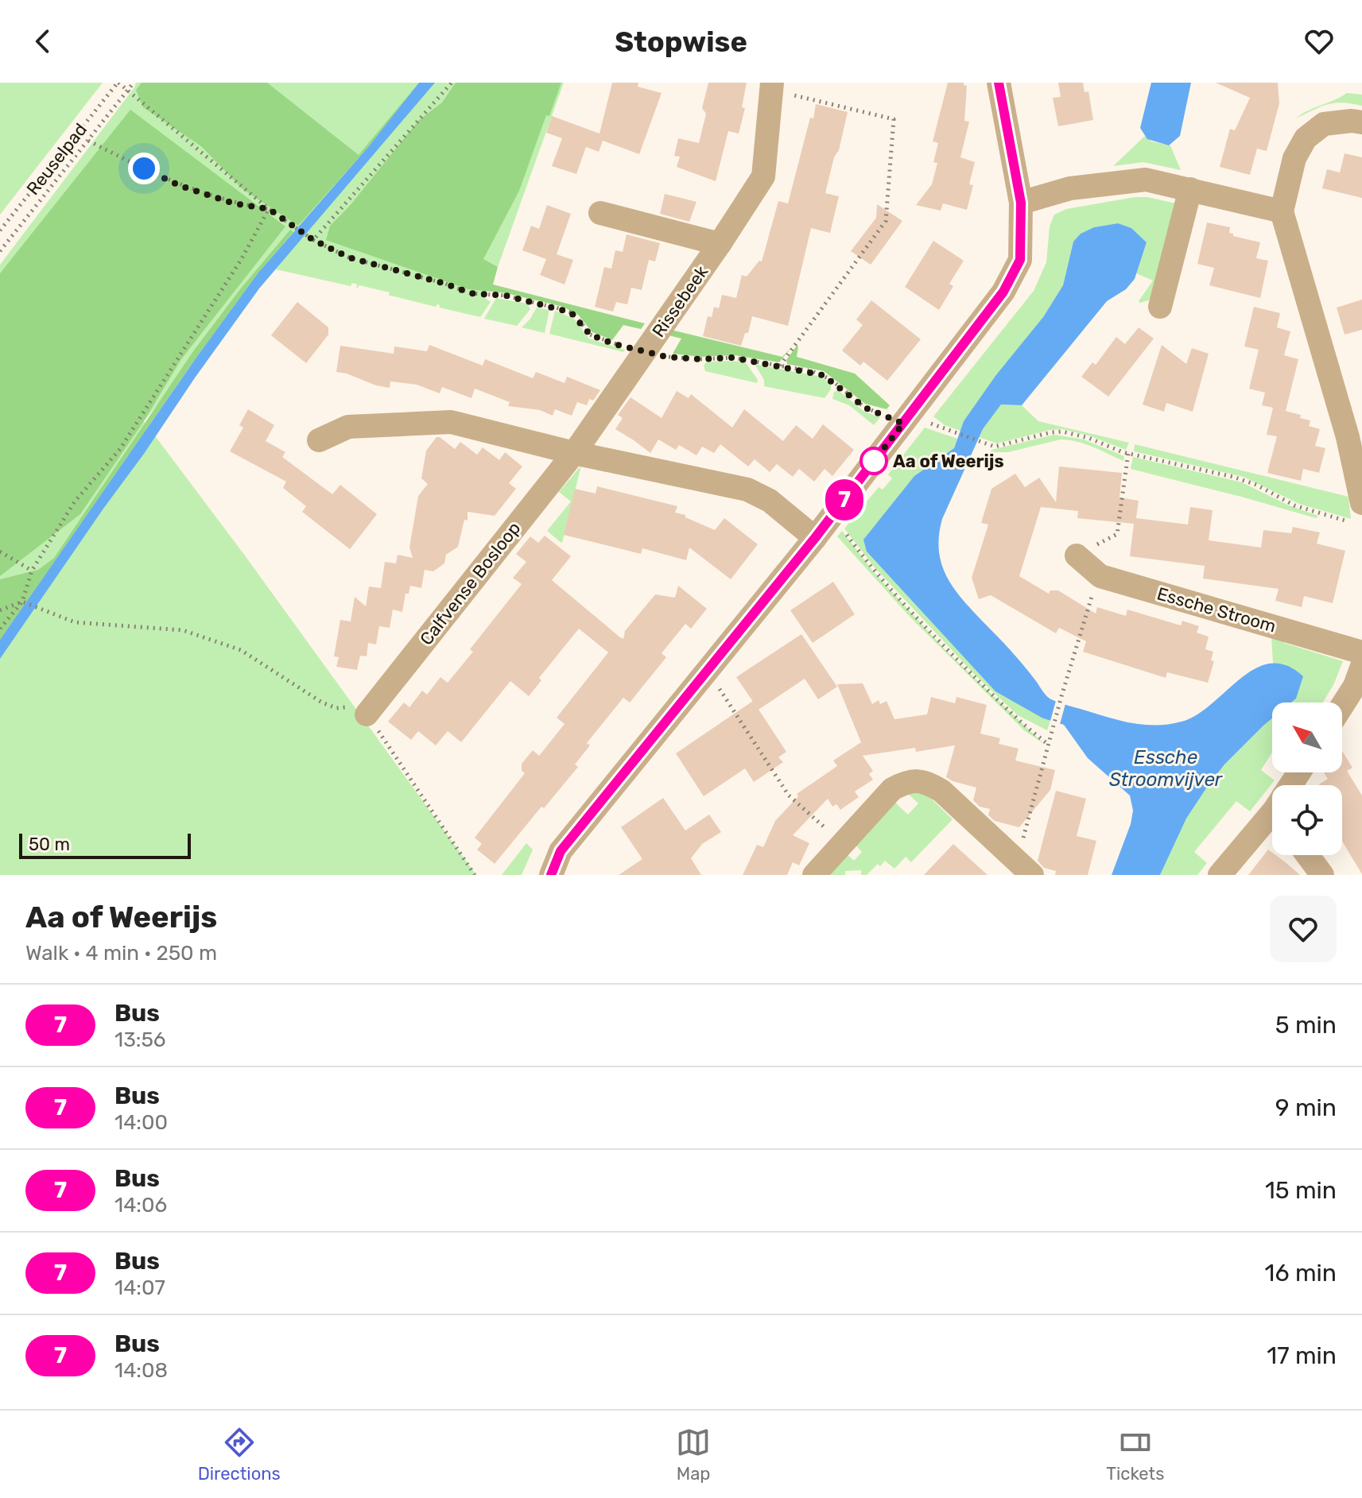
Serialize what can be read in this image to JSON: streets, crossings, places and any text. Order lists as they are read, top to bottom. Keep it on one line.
{"streets":{"street":["Rissebeek","Calfvense Bosloop","Essche Stroom"],"path":["Reuselpad"]},"crossings":[["Rissebeek","Calfvense Bosloop"]],"water":["Essche Stroomvijver"],"places":["Aa of Weerijs"],"lines":["bus line 7"],"scale_bar":"50 m","north":"top left","page":{"header":"Stopwise","on_map":"7","scale":"50 m","heading":["Aa of Weerijs","Walk · 4 min · 250 m"],"list":[{"mark":"7","name":"Bus","note":"13:56","value":"5 min"},{"mark":"7","name":"Bus","note":"14:00","value":"9 min"},{"mark":"7","name":"Bus","note":"14:06","value":"15 min"},{"mark":"7","name":"Bus","note":"14:07","value":"16 min"},{"mark":"7","name":"Bus","note":"14:08","value":"17 min"}],"tabs":["Directions","Map","Tickets"]}}
